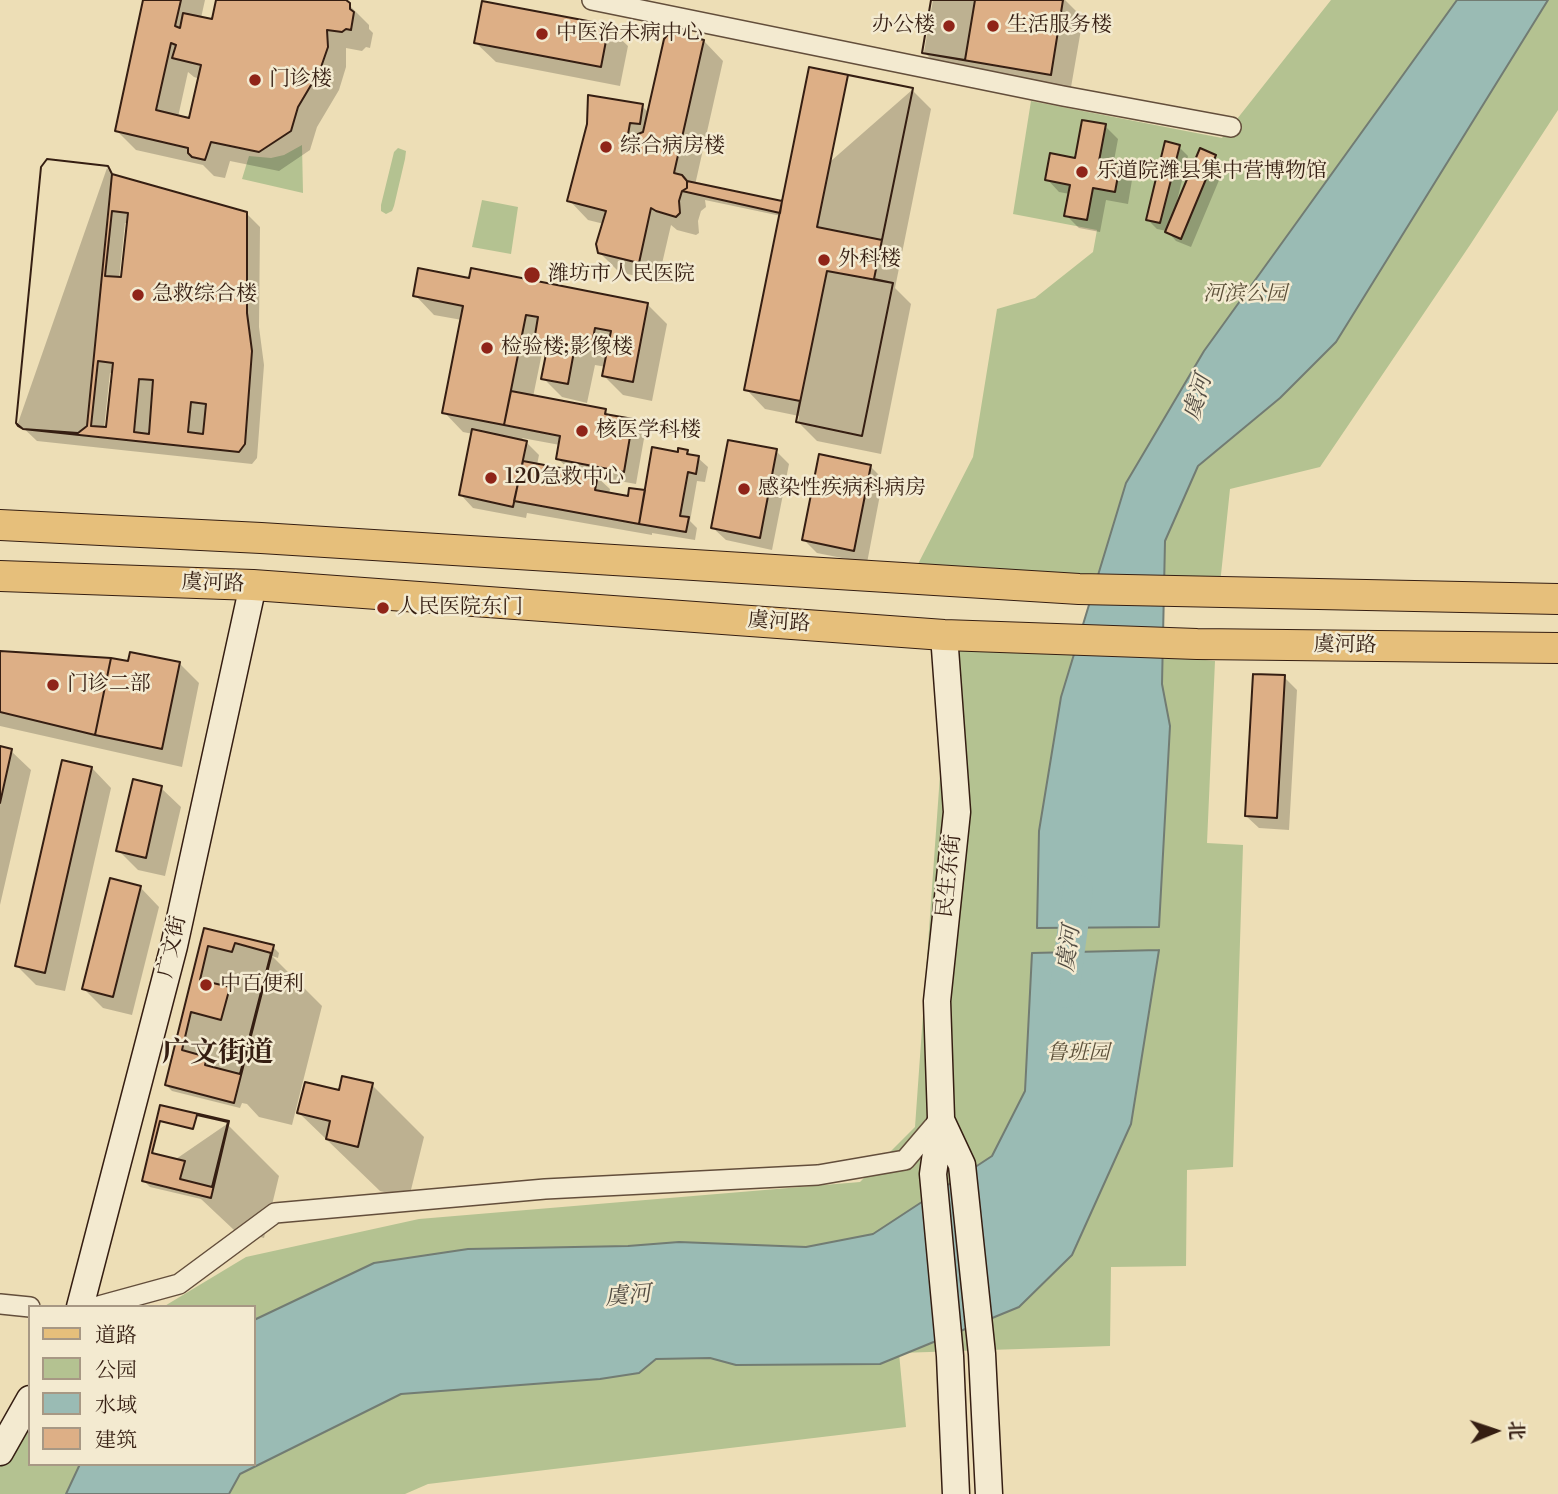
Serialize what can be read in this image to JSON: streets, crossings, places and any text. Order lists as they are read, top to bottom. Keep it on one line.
{"streets":{"main road":["虞河路"],"street":["民生东街","广文街"]},"crossings":[["虞河路","民生东街"],["虞河路","广文街"]],"districts":["广文街道"],"water":["虞河"],"parks":["河滨公园","鲁班园"],"places":["办公楼","生活服务楼","中医治未病中心","门诊楼","综合病房楼","乐道院潍县集中营博物馆","外科楼","潍坊市人民医院","急救综合楼","检验楼;影像楼","核医学科楼","120急救中心","感染性疾病科病房","人民医院东门","门诊二部","中百便利"],"legend":["道路","公园","水域","建筑"],"north":"right"}
